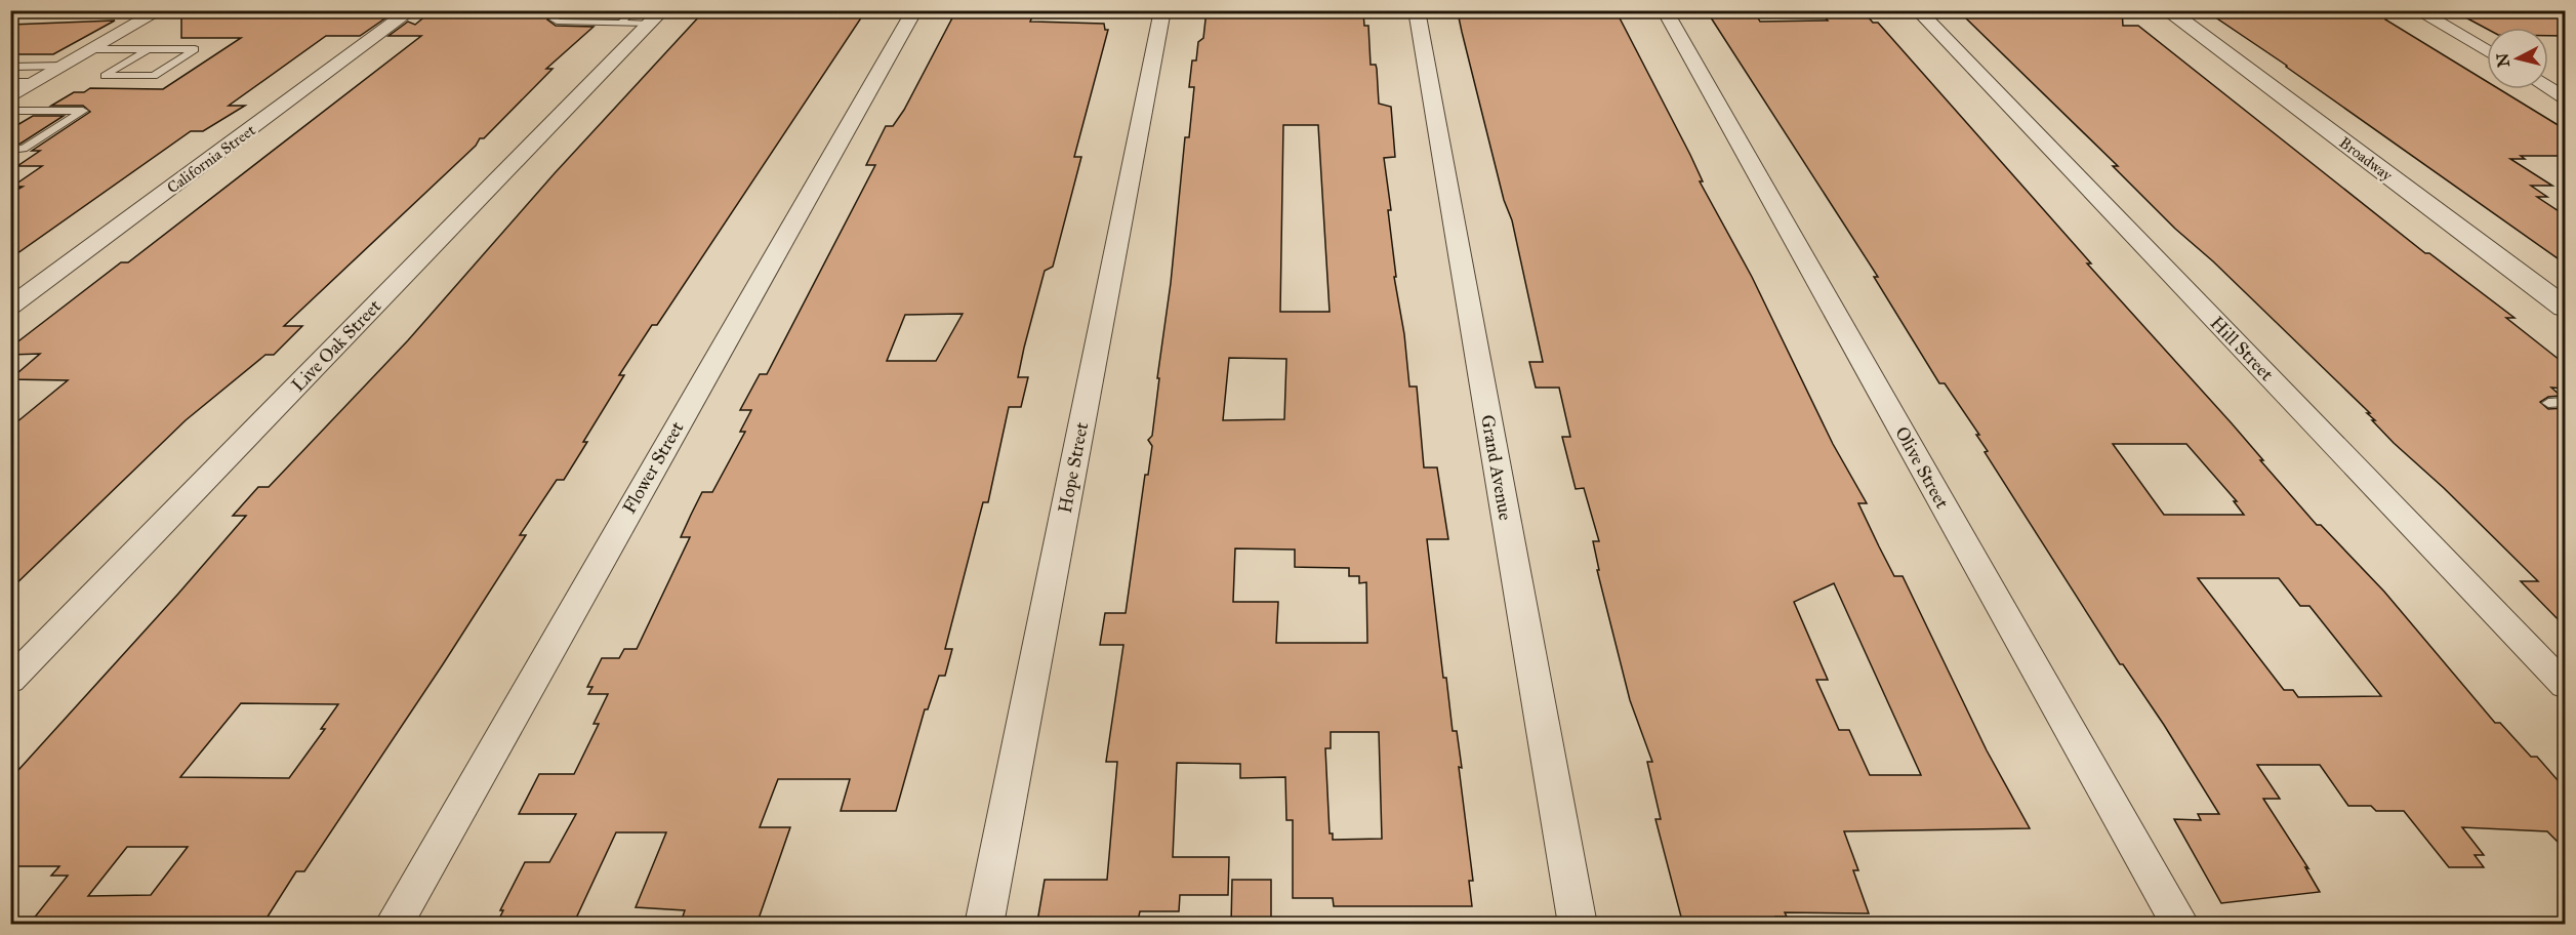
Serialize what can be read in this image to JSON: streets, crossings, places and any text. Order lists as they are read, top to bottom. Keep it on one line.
{"streets":{"street":["California Street","Broadway","Live Oak Street","Hill Street","Flower Street","Hope Street","Grand Avenue","Olive Street"]},"north":"left"}
